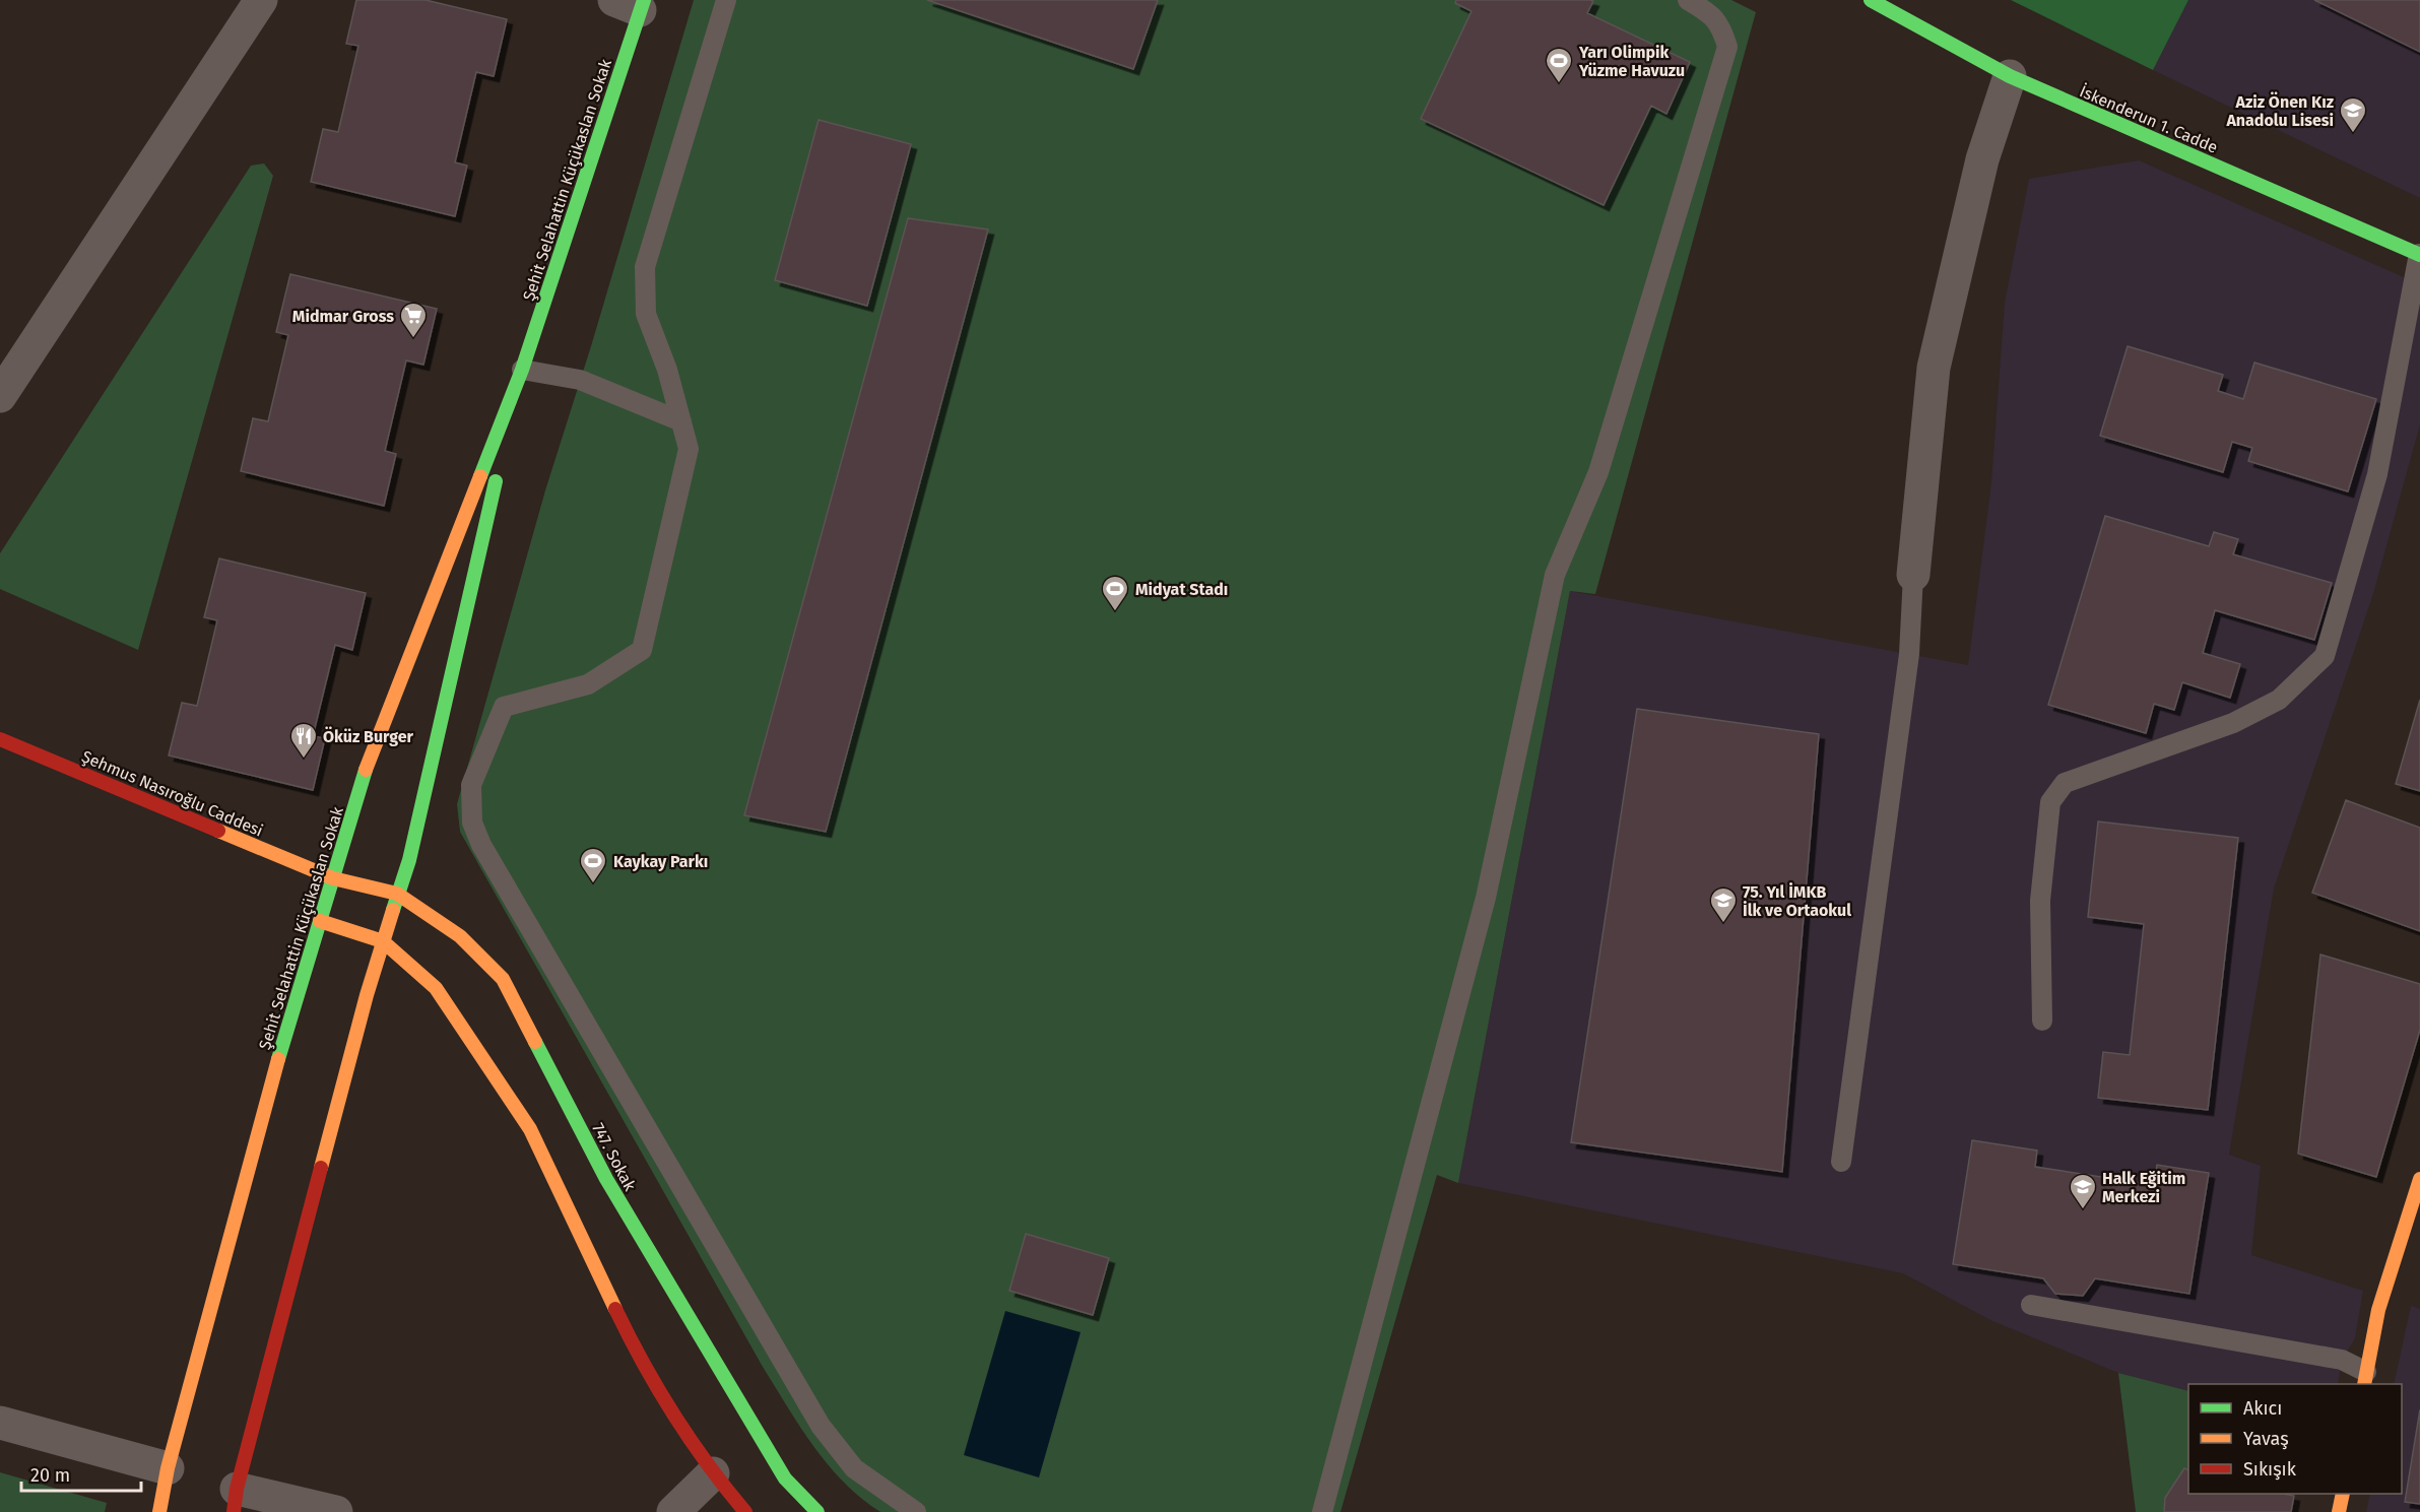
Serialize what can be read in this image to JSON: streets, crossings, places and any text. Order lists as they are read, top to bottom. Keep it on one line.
{"streets":{"street":["İskenderun 1. Cadde","Şehit Selahattin Küçükaslan Sokak","Şehmus Nasıroğlu Caddesi","747. Sokak"]},"crossings":[["Şehit Selahattin Küçükaslan Sokak","Şehmus Nasıroğlu Caddesi"],["Şehit Selahattin Küçükaslan Sokak","747. Sokak"],["Şehmus Nasıroğlu Caddesi","747. Sokak"]],"places":{"sports":["Yarı Olimpik Yüzme Havuzu","Midyat Stadı","Kaykay Parkı"],"school or university":["Aziz Önen Kız Anadolu Lisesi","75. Yıl İMKB İlk ve Ortaokul","Halk Eğitim Merkezi"],"supermarket":["Midmar Gross"],"restaurant":["Öküz Burger"]},"legend":["Akıcı","Yavaş","Sıkışık"],"scale_bar":"20 m"}
